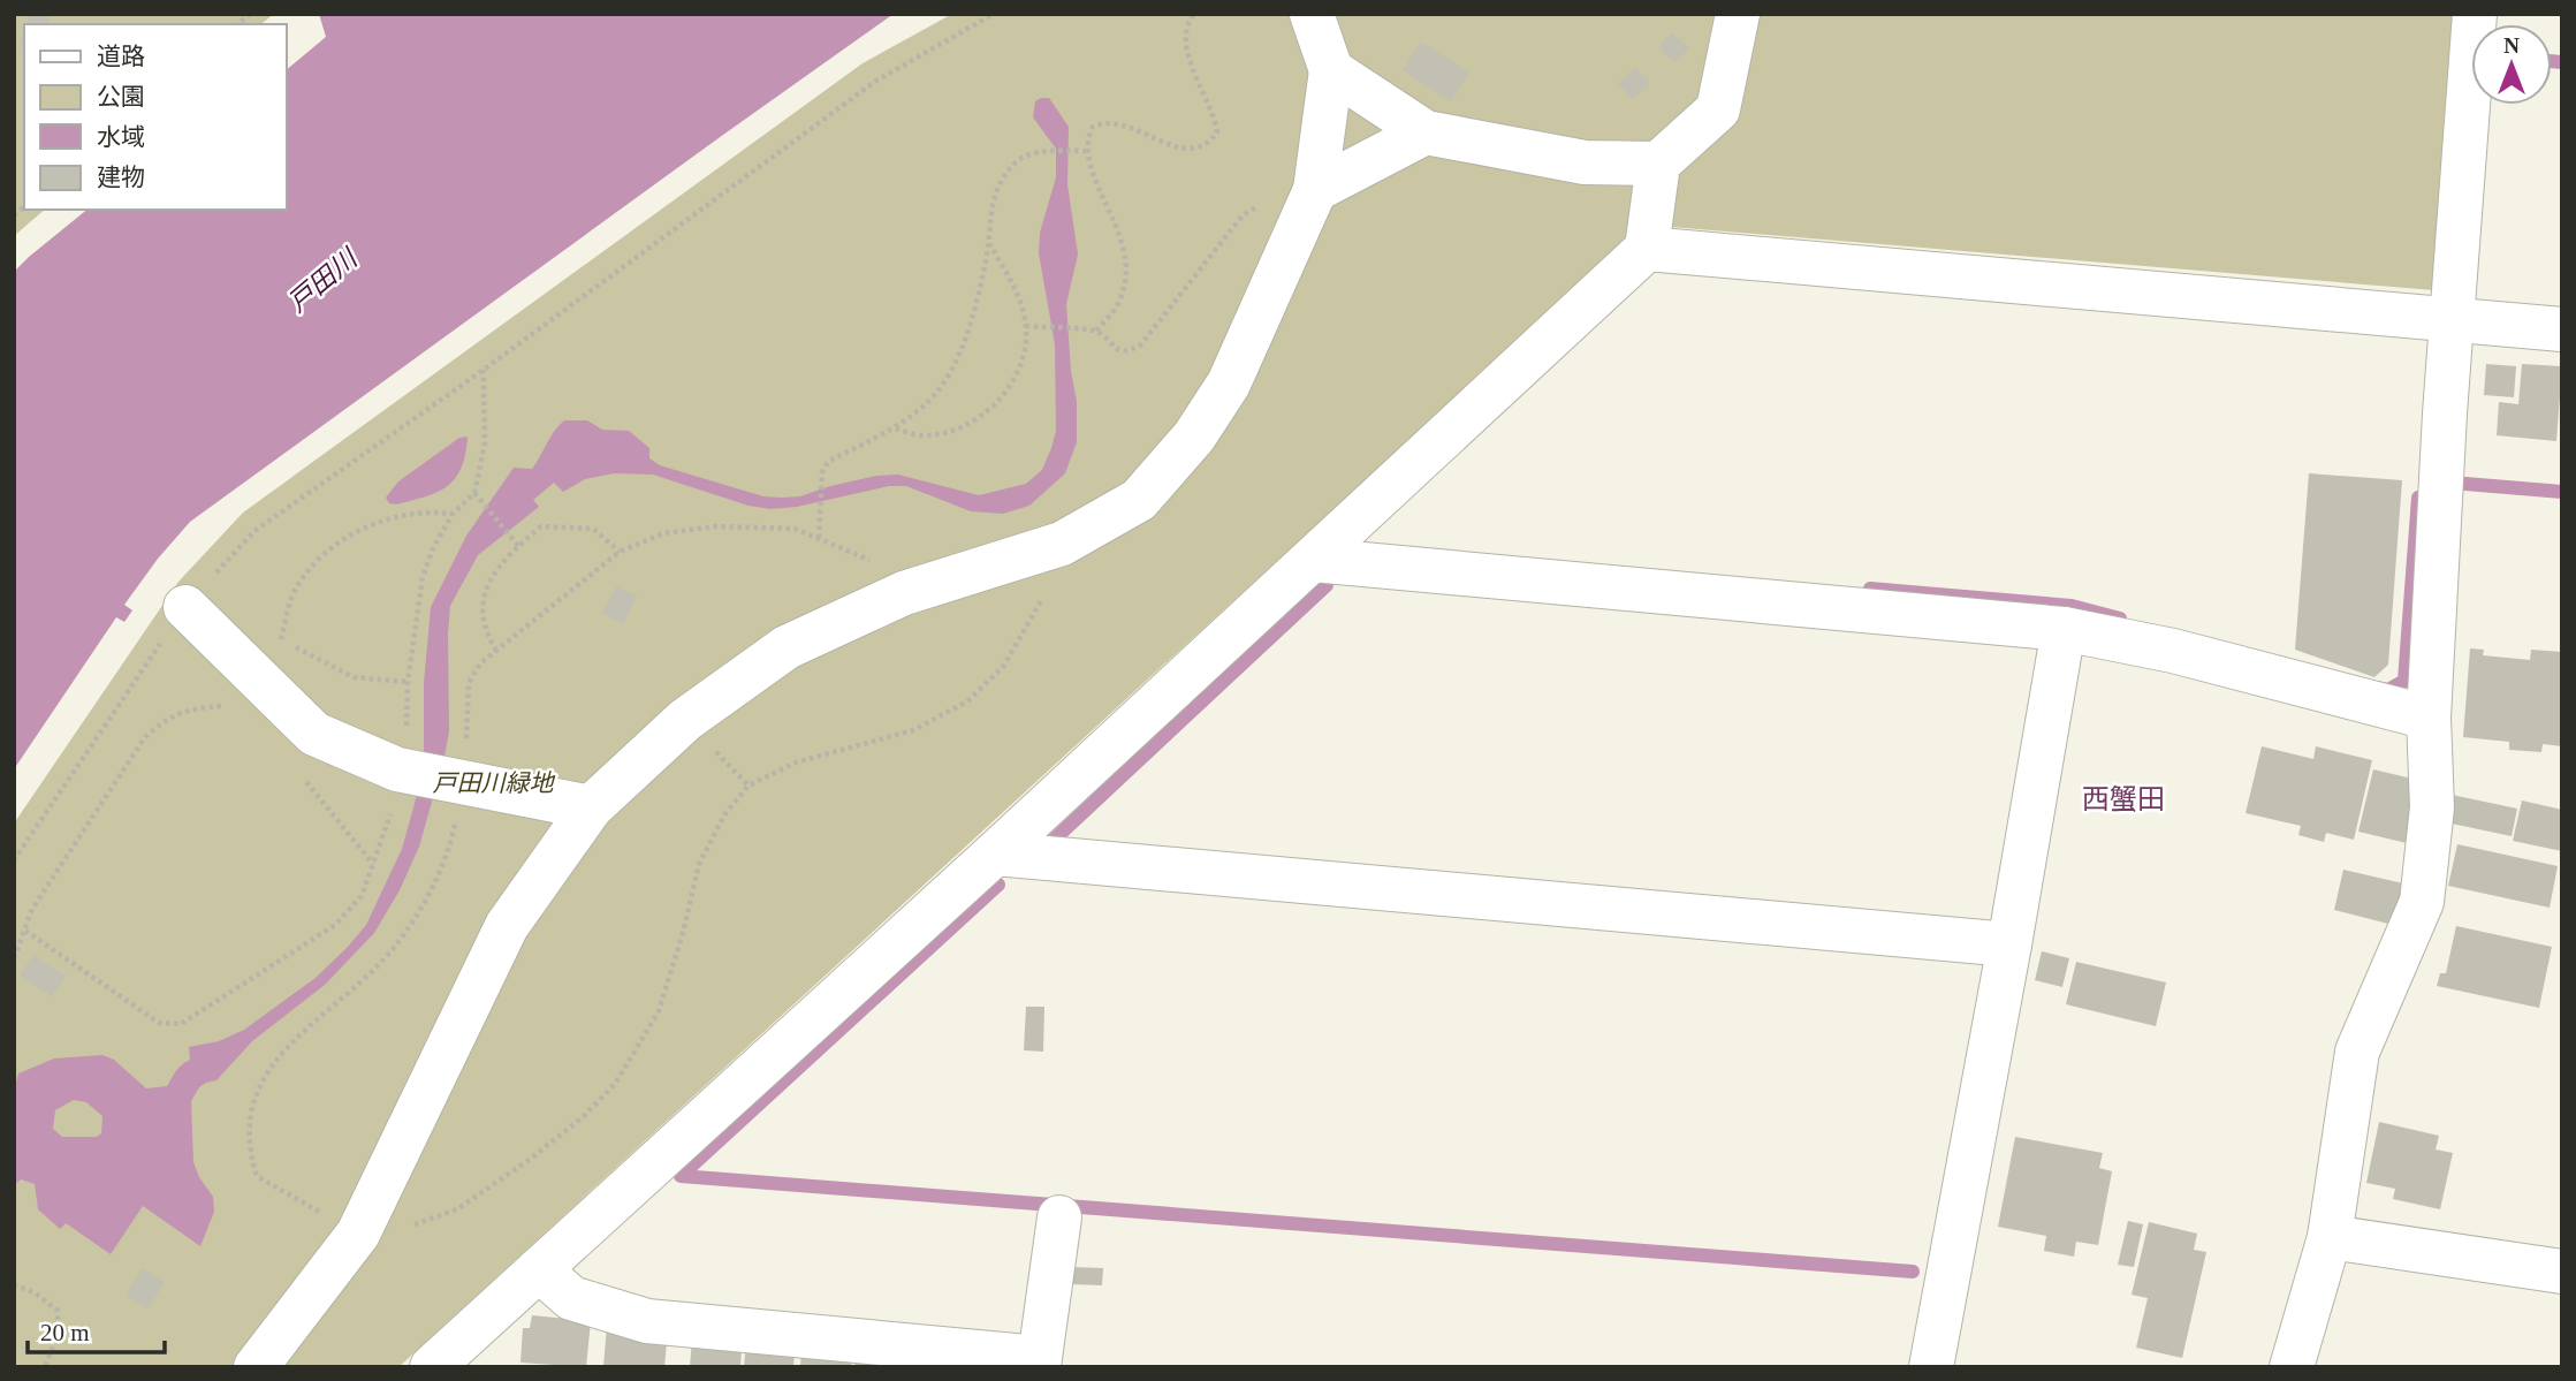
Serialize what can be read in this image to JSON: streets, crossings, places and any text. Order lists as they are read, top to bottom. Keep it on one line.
{"districts":["西蟹田"],"water":["戸田川"],"parks":["戸田川緑地"],"legend":["道路","公園","水域","建物"],"scale_bar":"20 m","north":"top"}
